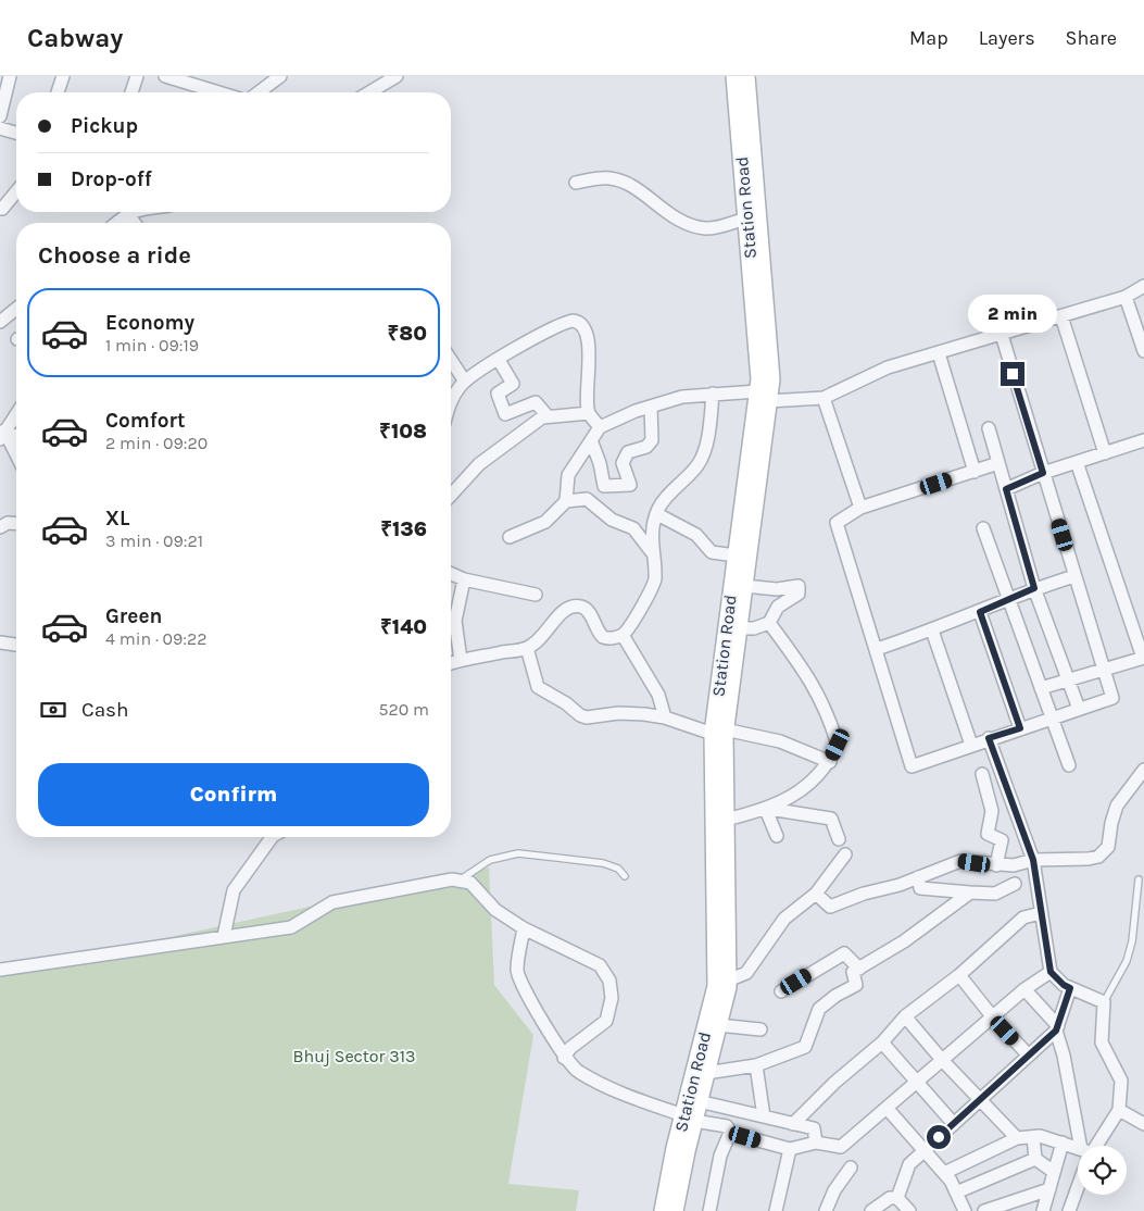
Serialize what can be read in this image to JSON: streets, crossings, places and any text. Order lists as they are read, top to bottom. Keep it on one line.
{"streets":{"street":["Station Road"]},"parks":["Bhuj Sector 313"],"page":{"header":"Cabway","nav":["Map","Layers","Share"],"banner":["Pickup","Drop-off"],"heading":"Choose a ride","list":[{"name":"Economy","note":"1 min · 09:19","value":"₹80"},{"name":"Comfort","note":"2 min · 09:20","value":"₹108"},{"name":"XL","note":"3 min · 09:21","value":"₹136"},{"name":"Green","note":"4 min · 09:22","value":"₹140"}],"bubble":"2 min","pay":["Cash","520 m"],"buttons":"Confirm"}}
